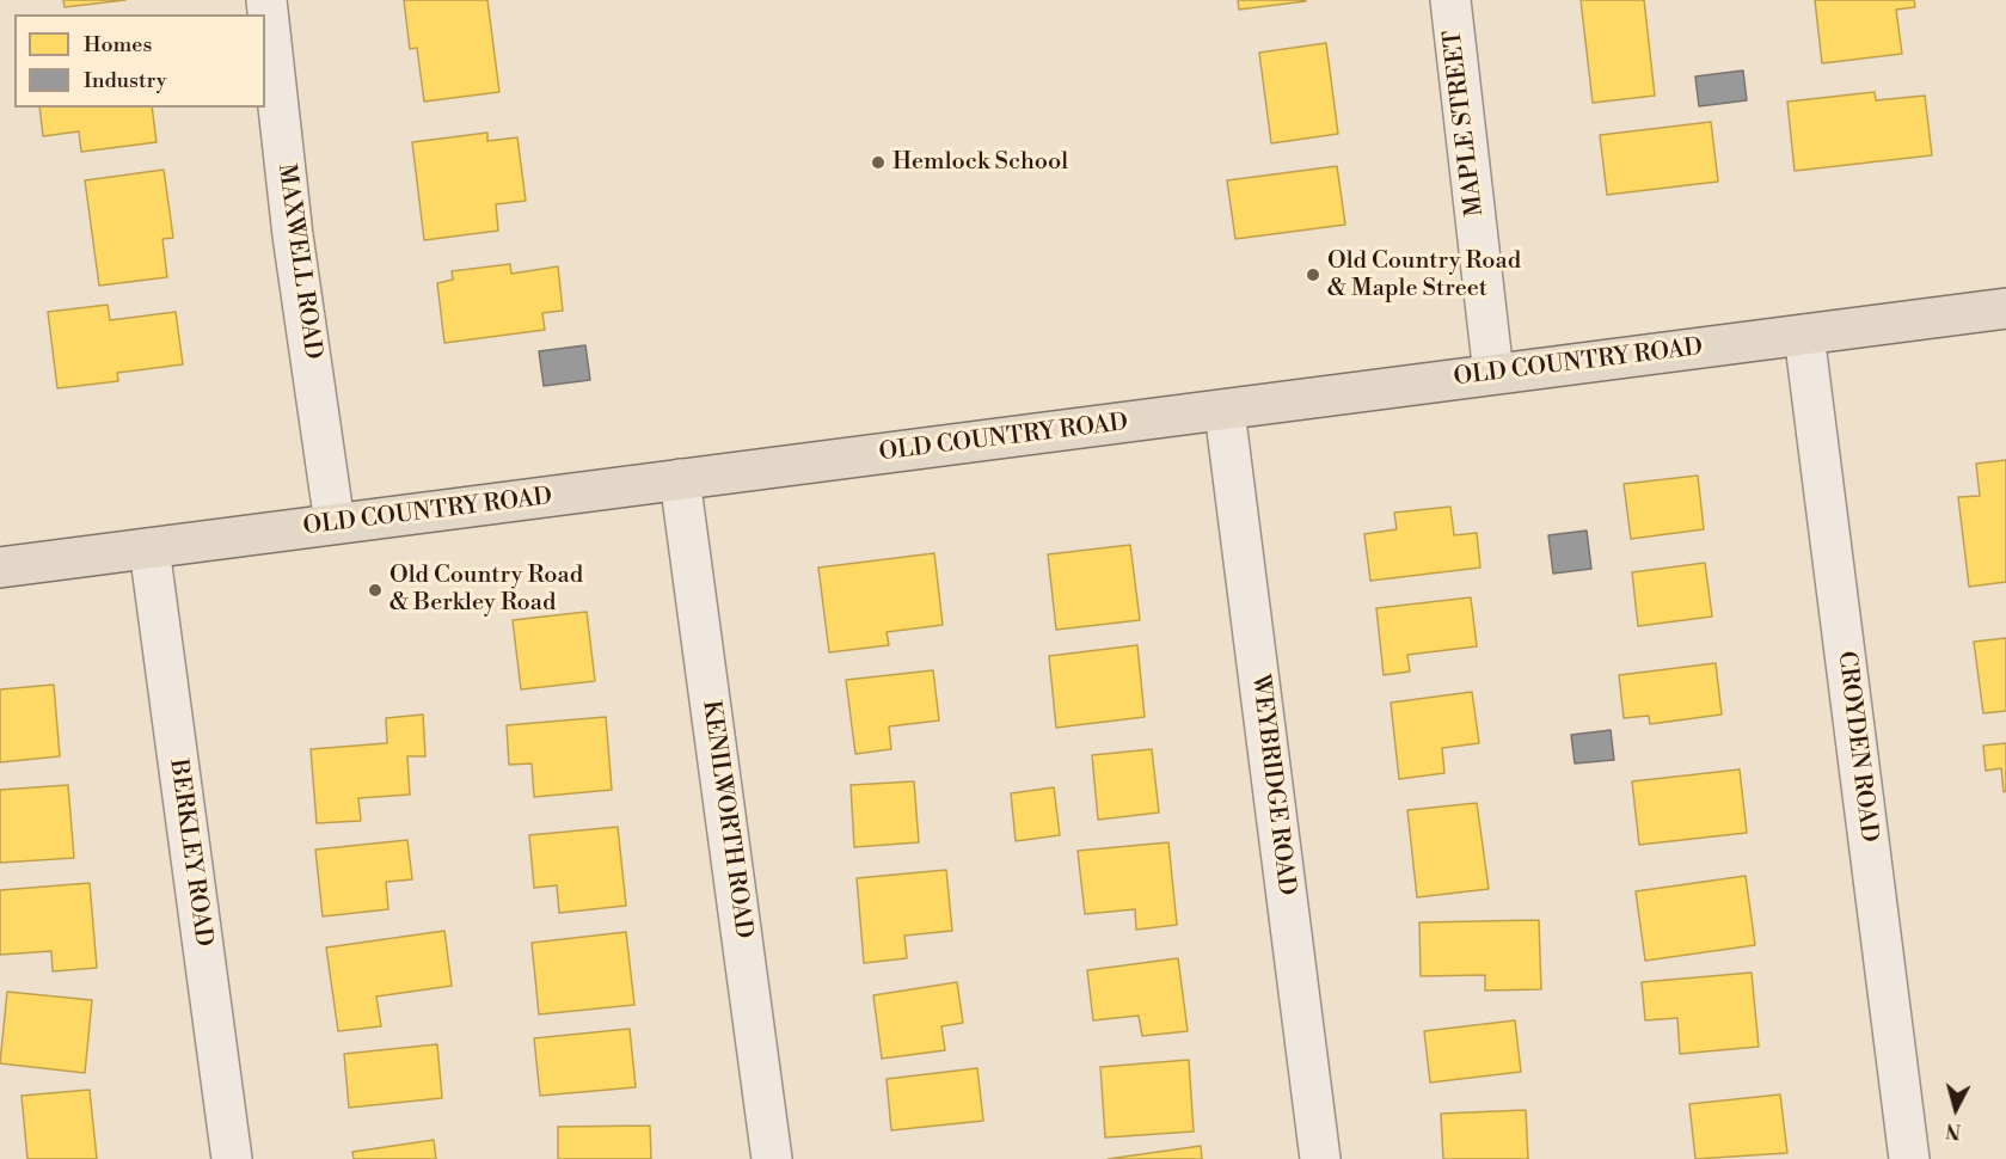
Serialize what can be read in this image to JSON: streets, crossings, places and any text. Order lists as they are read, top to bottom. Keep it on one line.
{"streets":{"main road":["OLD COUNTRY ROAD"],"street":["MAPLE STREET","MAXWELL ROAD","CROYDEN ROAD","WEYBRIDGE ROAD","KENILWORTH ROAD","BERKLEY ROAD"]},"crossings":[["MAPLE STREET","OLD COUNTRY ROAD"],["MAXWELL ROAD","OLD COUNTRY ROAD"],["OLD COUNTRY ROAD","CROYDEN ROAD"],["OLD COUNTRY ROAD","WEYBRIDGE ROAD"],["OLD COUNTRY ROAD","KENILWORTH ROAD"],["OLD COUNTRY ROAD","BERKLEY ROAD"]],"places":["Hemlock School","Old Country Road & Maple Street","Old Country Road & Berkley Road"],"legend":["Homes","Industry"],"north":"bottom"}
